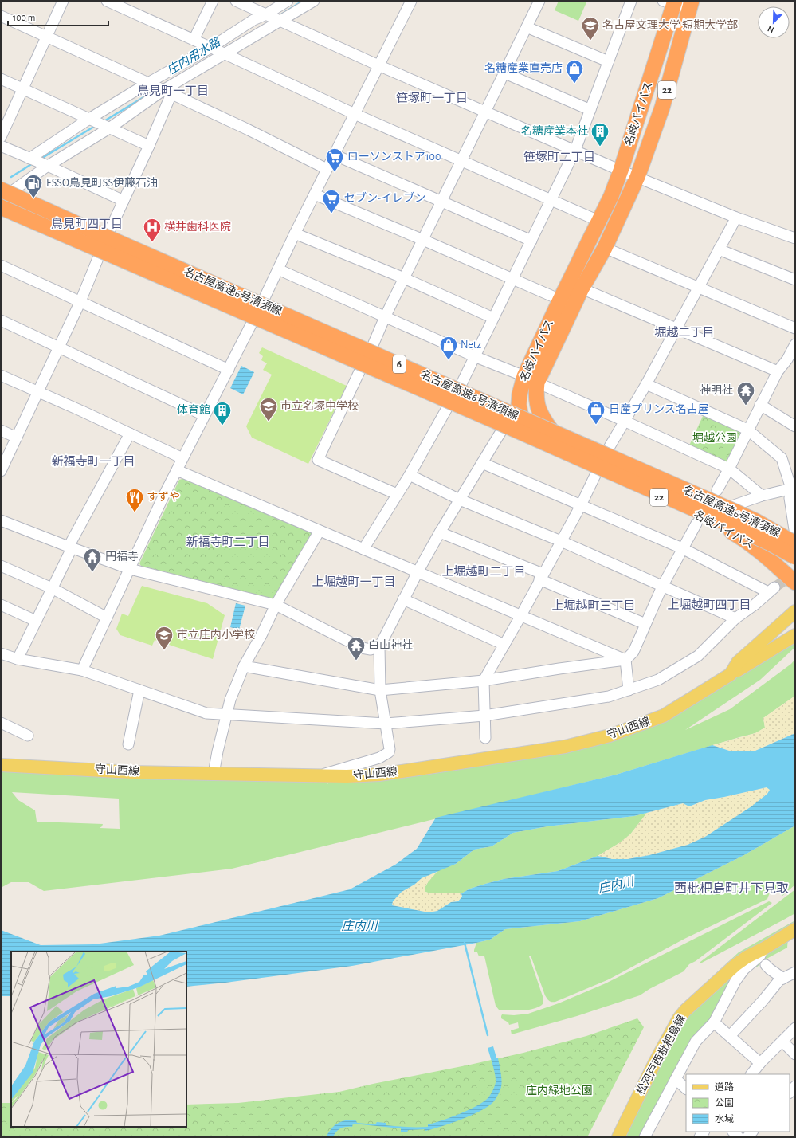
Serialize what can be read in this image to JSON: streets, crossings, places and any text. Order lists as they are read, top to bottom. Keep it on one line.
{"streets":{"highway":["22","名岐バイパス","名古屋高速6号清須線","6"],"main road":["守山西線","松河戸西枇杷島線"]},"crossings":[["名岐バイパス","名古屋高速6号清須線"]],"districts":["鳥見町一丁目","笹塚町一丁目","笹塚町二丁目","鳥見町四丁目","堀越二丁目","新福寺町一丁目","新福寺町二丁目","上堀越町二丁目","上堀越町一丁目","上堀越町四丁目","上堀越町三丁目","西枇杷島町井下見取"],"water":["庄内用水路","庄内川"],"parks":["堀越公園","庄内緑地公園"],"places":{"school or university":["名古屋文理大学 短期大学部","市立名塚中学校","市立庄内小学校"],"shop":["名糖産業直売店","Netz","日産プリンス名古屋"],"building":["名糖産業本社","体育館"],"supermarket":["ローソンストア100","セブン-イレブン"],"fuel station":["ESSO鳥見町SS伊藤石油"],"hospital":["横井歯科医院"],"temple":["神明社","円福寺","白山神社"],"restaurant":["すずや"]},"legend":["道路","公園","水域"],"scale_bar":"100 m","north":"bottom left"}
